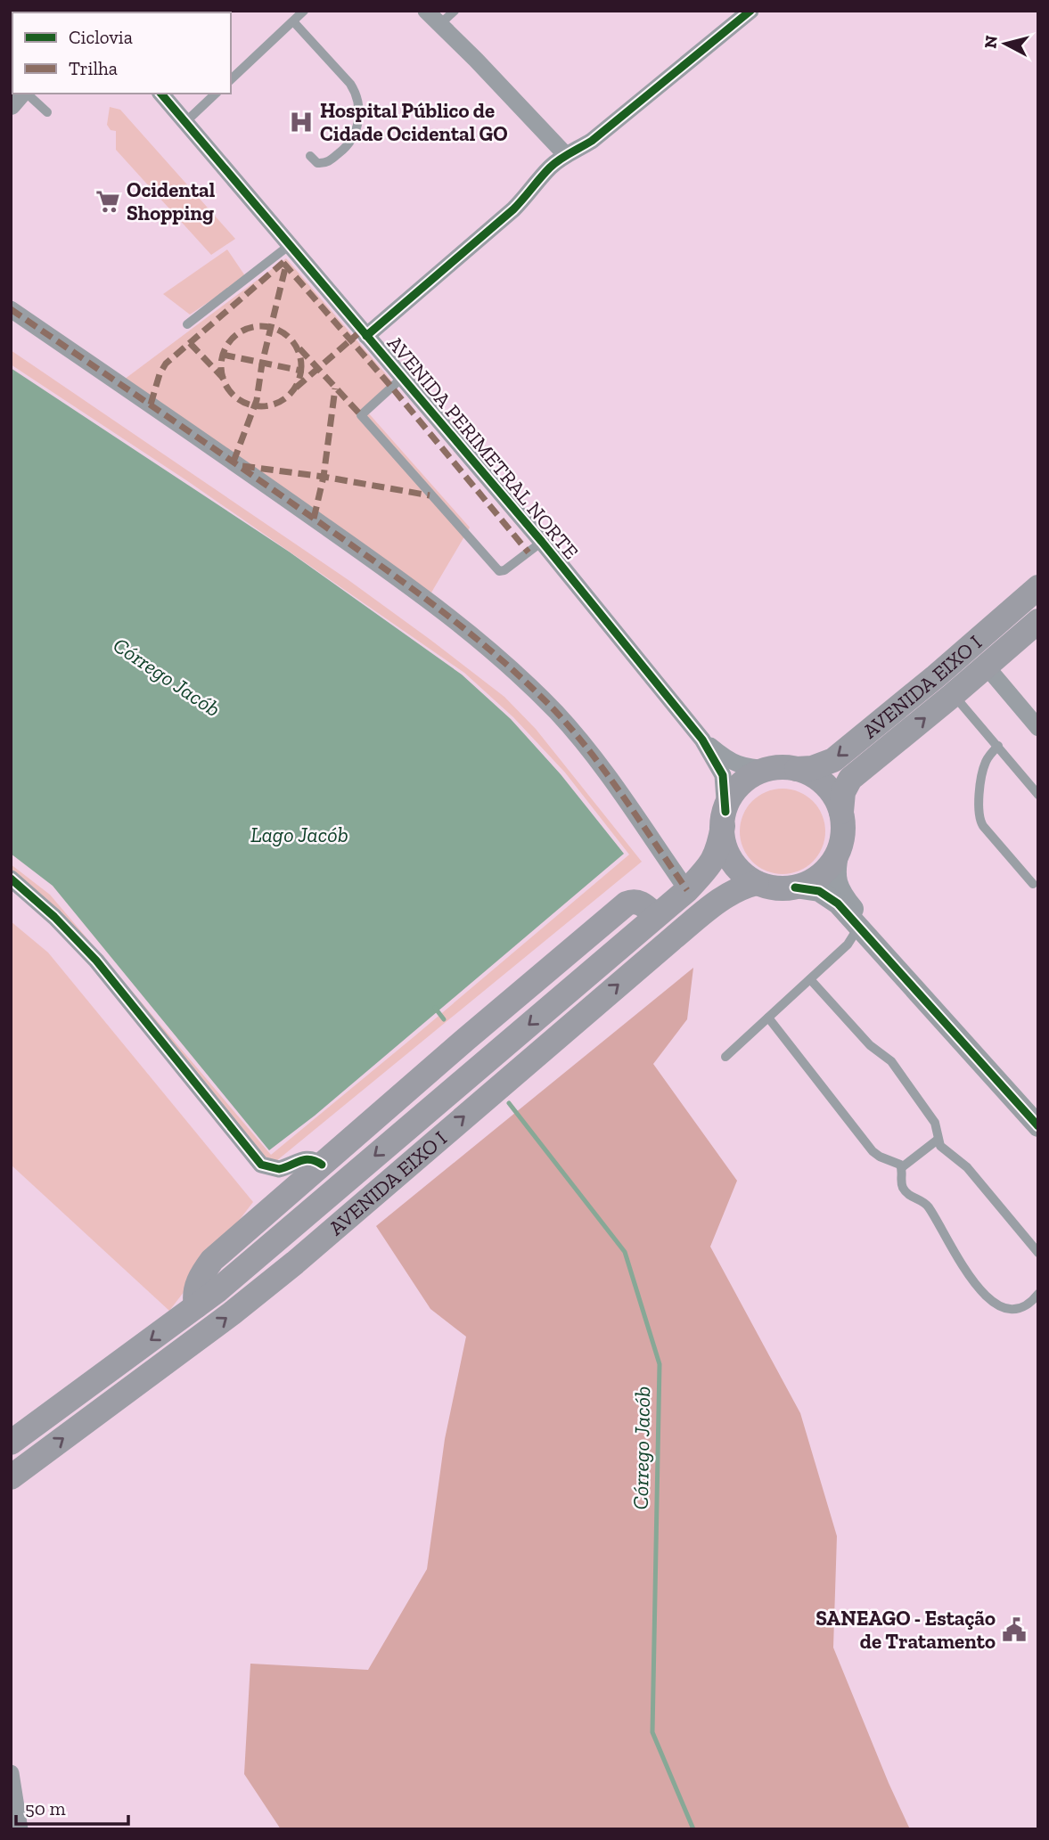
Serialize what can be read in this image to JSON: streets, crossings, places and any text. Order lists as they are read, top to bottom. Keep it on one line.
{"streets":{"main road":["AVENIDA EIXO I"],"street":["AVENIDA PERIMETRAL NORTE"]},"crossings":[["AVENIDA PERIMETRAL NORTE","AVENIDA EIXO I"]],"water":["Córrego Jacób","Lago Jacób"],"places":{"hospital":["Hospital Público de Cidade Ocidental GO"],"supermarket":["Ocidental Shopping"],"public building":["SANEAGO - Estação de Tratamento"]},"legend":["Ciclovia","Trilha"],"scale_bar":"50 m","north":"left"}
